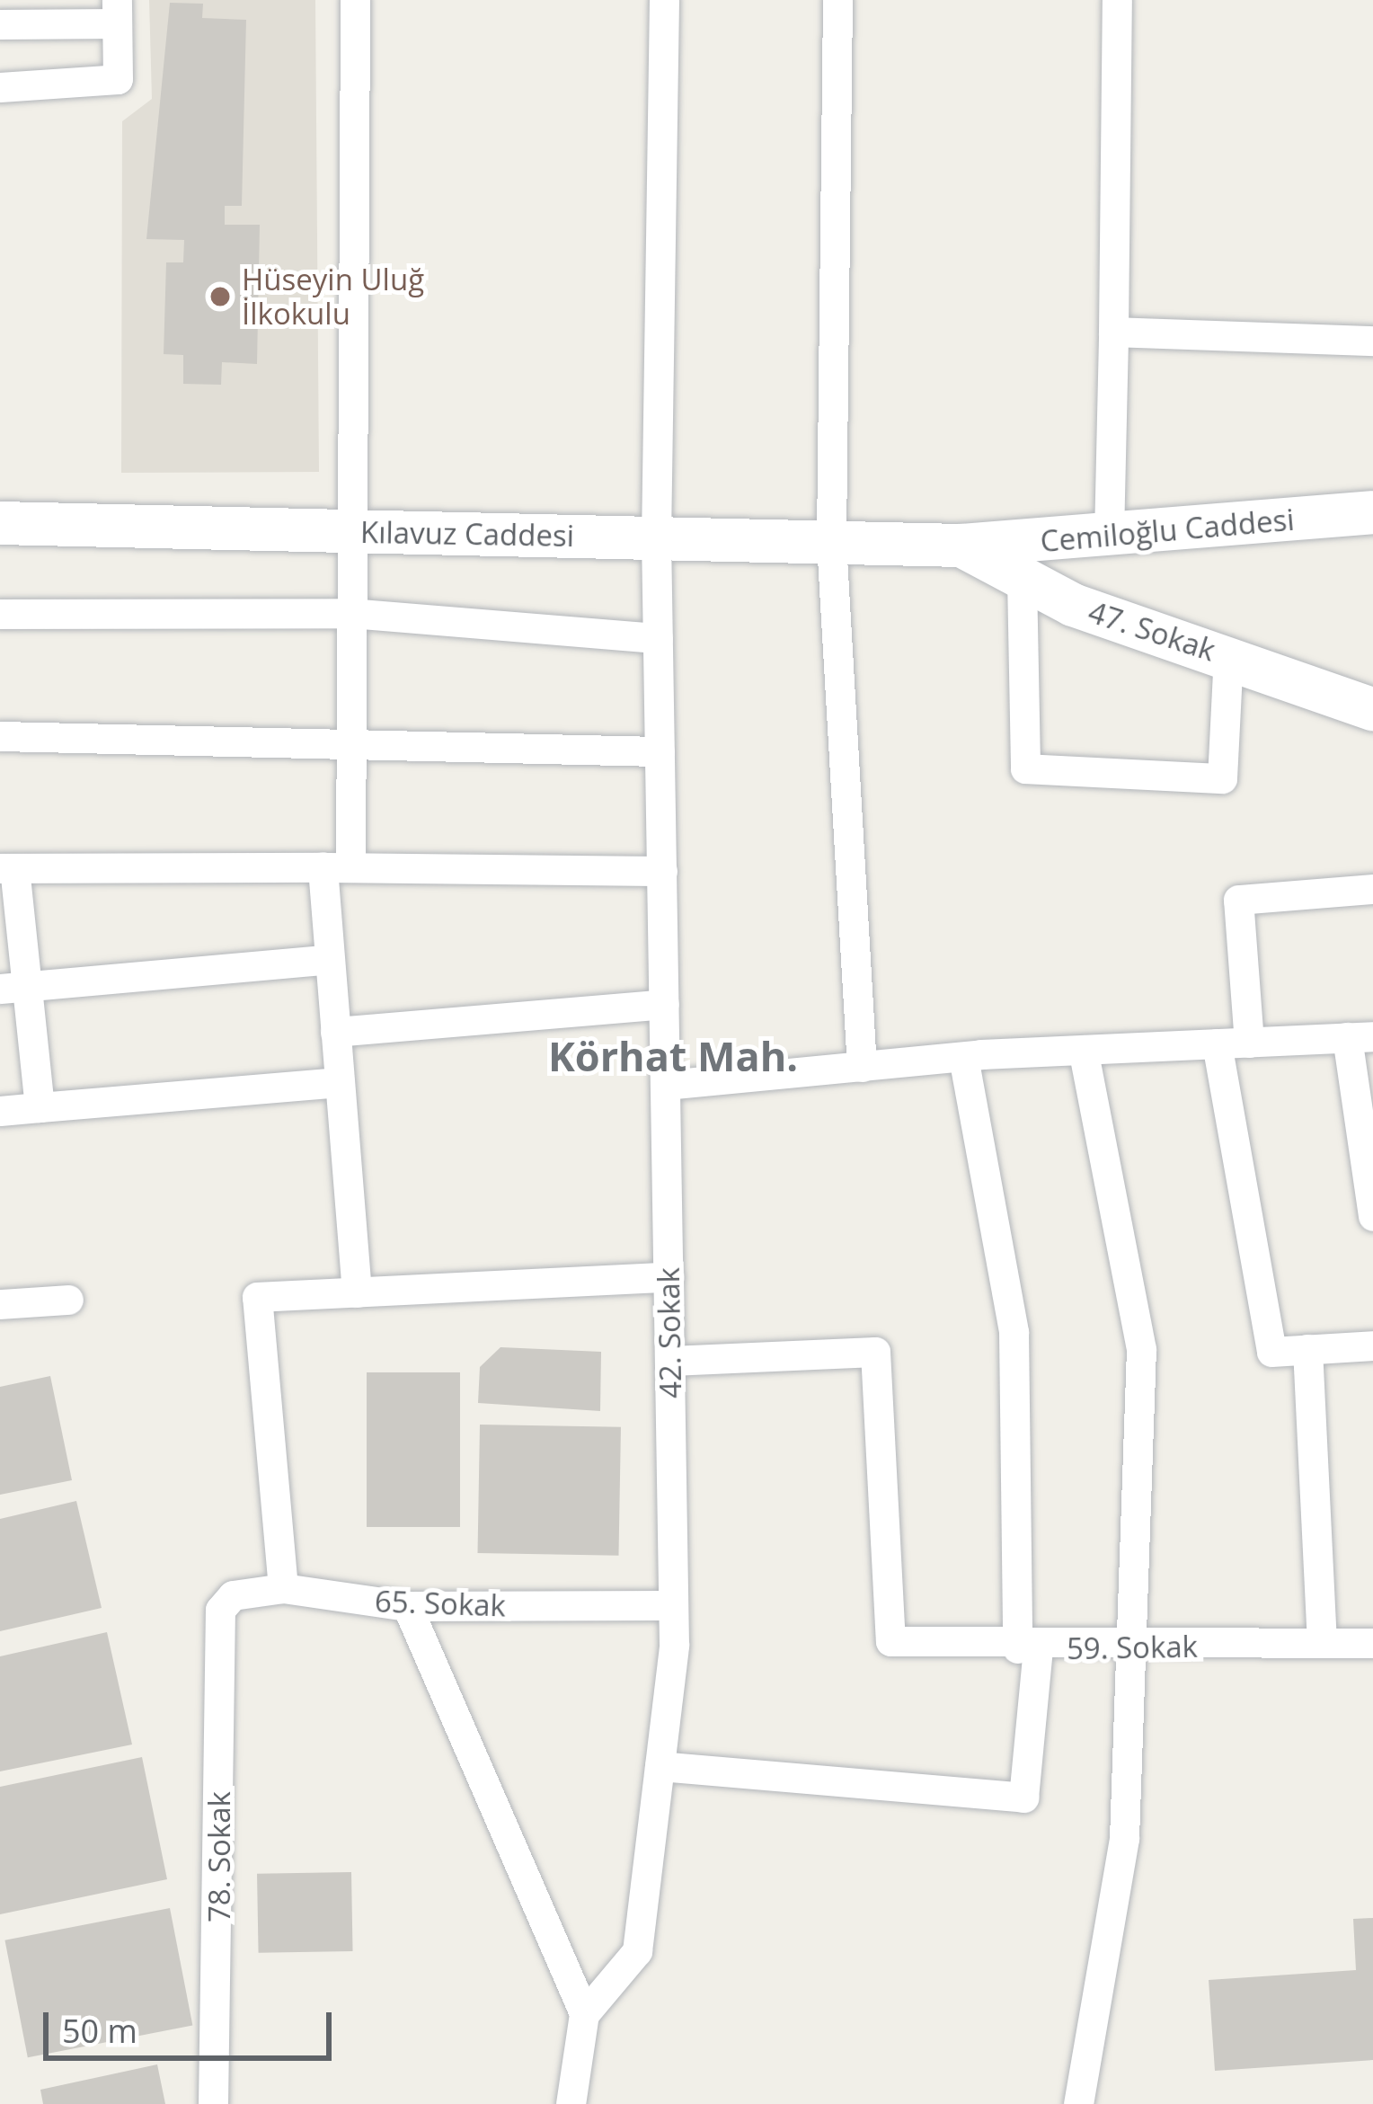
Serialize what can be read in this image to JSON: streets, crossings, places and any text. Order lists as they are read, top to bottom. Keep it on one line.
{"streets":{"street":["Cemiloğlu Caddesi","Kılavuz Caddesi","47. Sokak","42. Sokak","65. Sokak","59. Sokak","78. Sokak"]},"crossings":[["Cemiloğlu Caddesi","Kılavuz Caddesi"],["Cemiloğlu Caddesi","47. Sokak"],["Kılavuz Caddesi","47. Sokak"],["Kılavuz Caddesi","42. Sokak"],["42. Sokak","65. Sokak"],["42. Sokak","59. Sokak"],["65. Sokak","78. Sokak"]],"districts":["Körhat Mah."],"places":["Hüseyin Uluğ İlkokulu"],"scale_bar":"50 m"}
